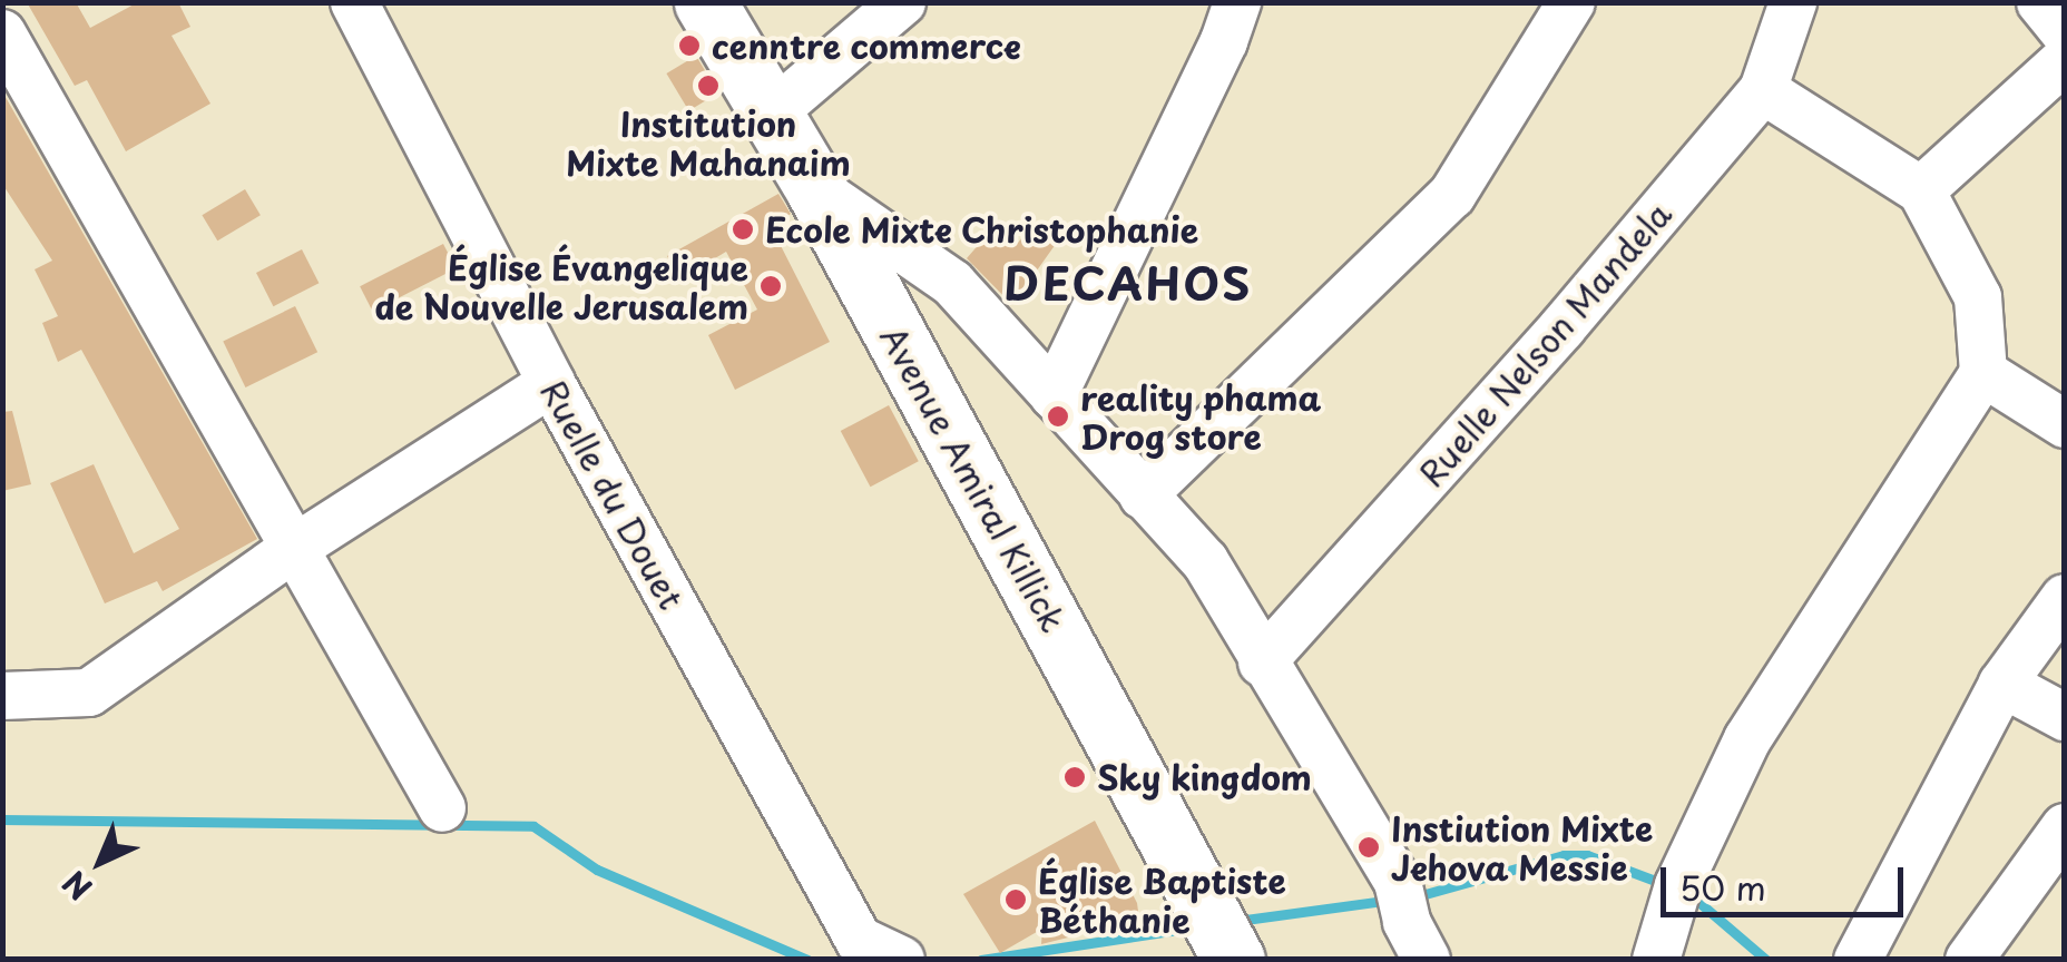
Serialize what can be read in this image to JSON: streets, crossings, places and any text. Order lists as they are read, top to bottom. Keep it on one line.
{"streets":{"main road":["Avenue Amiral Killick"],"street":["Ruelle Nelson Mandela","Ruelle du Douet"]},"districts":["DECAHOS"],"places":["cenntre commerce","Institution Mixte Mahanaim","Ecole Mixte Christophanie","Église Évangelique de Nouvelle Jerusalem","reality phama Drog store","Sky kingdom","Instiution Mixte Jehova Messie","Église Baptiste Béthanie"],"scale_bar":"50 m","north":"bottom left"}
